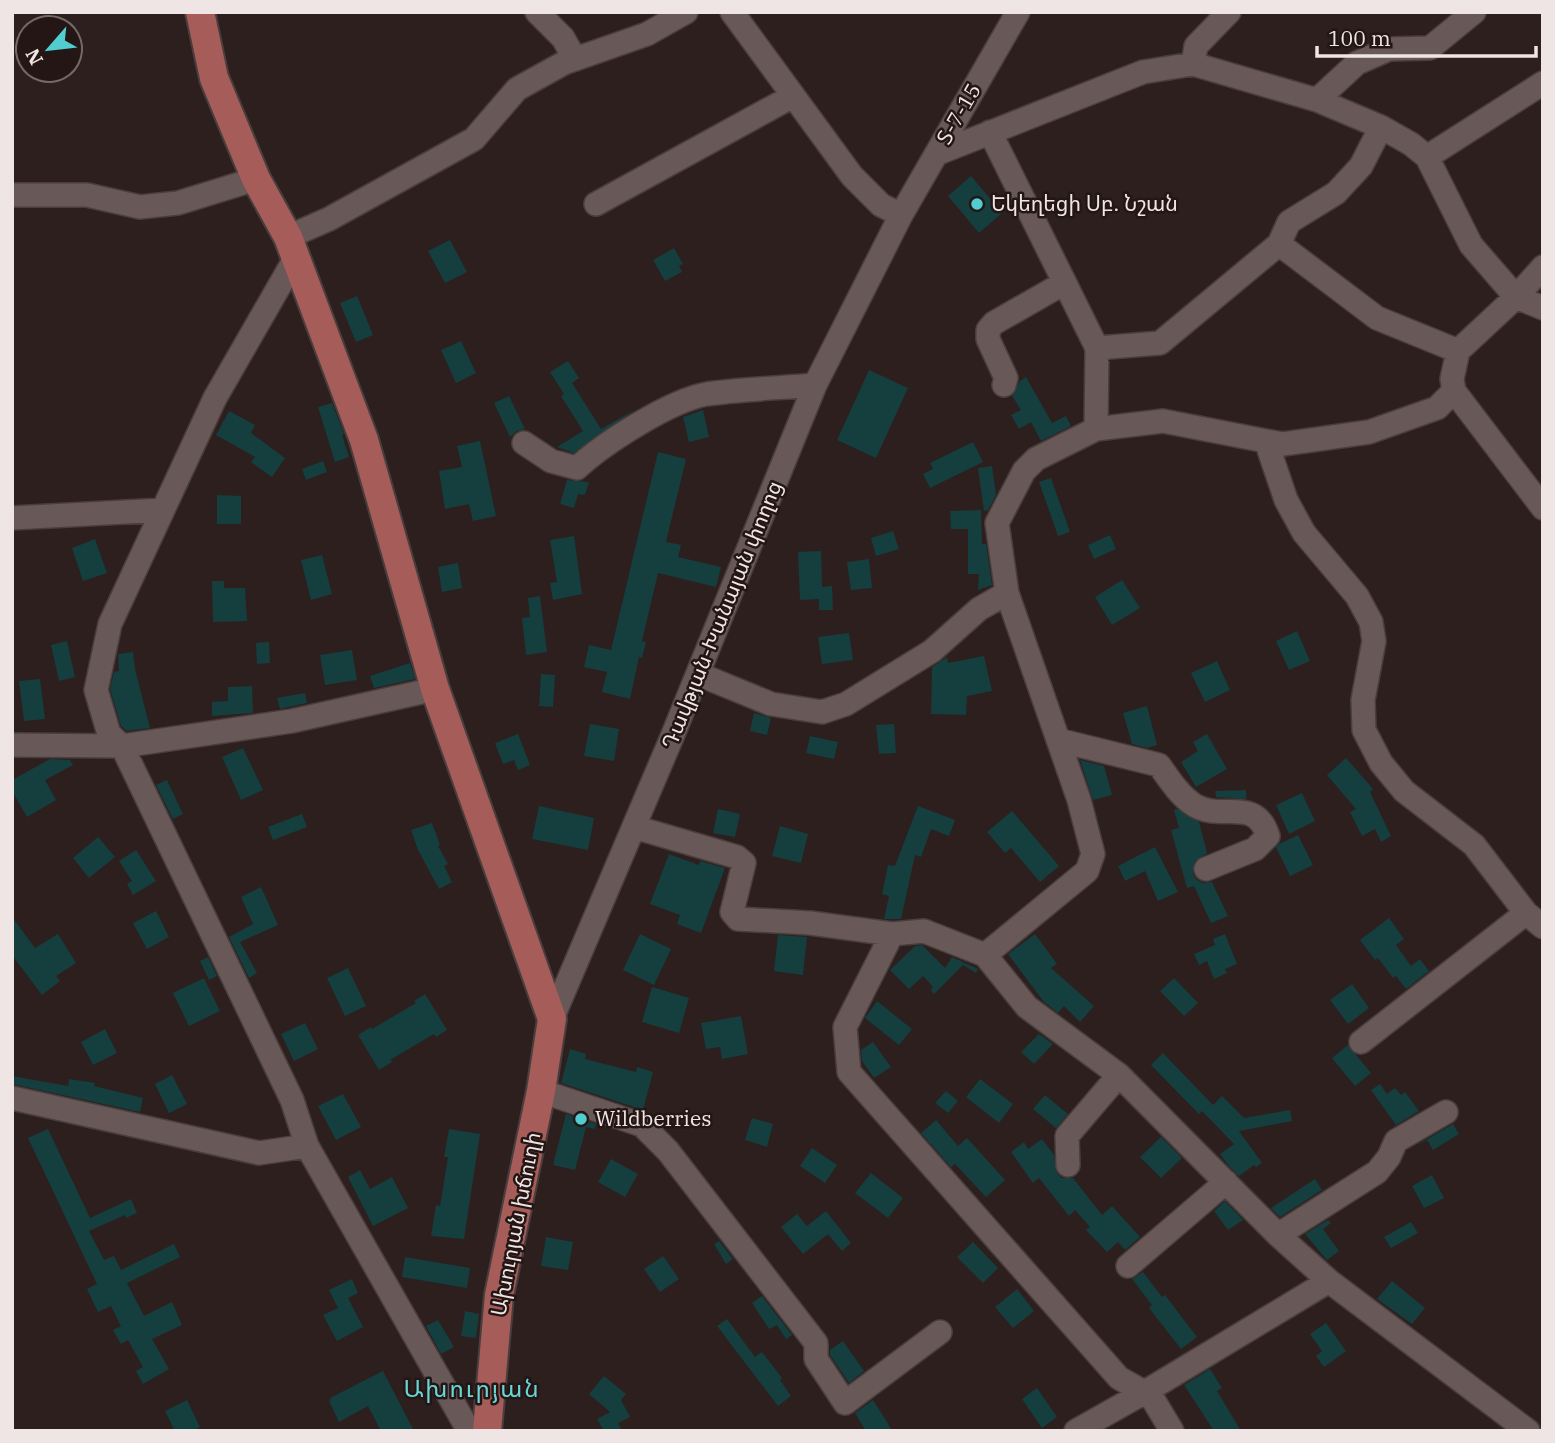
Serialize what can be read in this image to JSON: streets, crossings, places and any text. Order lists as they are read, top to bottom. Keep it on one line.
{"streets":{"main road":["Ախուրյան խճուղի"],"street":["Տ-7-15","Դավթյան-Խանայան փողոց"]},"crossings":[["Տ-7-15","Դավթյան-Խանայան փողոց"],["Դավթյան-Խանայան փողոց","Ախուրյան խճուղի"]],"districts":["Ախուրյան"],"places":["Եկեղեցի Սբ. Նշան","Wildberries"],"scale_bar":"100 m","north":"bottom left"}
